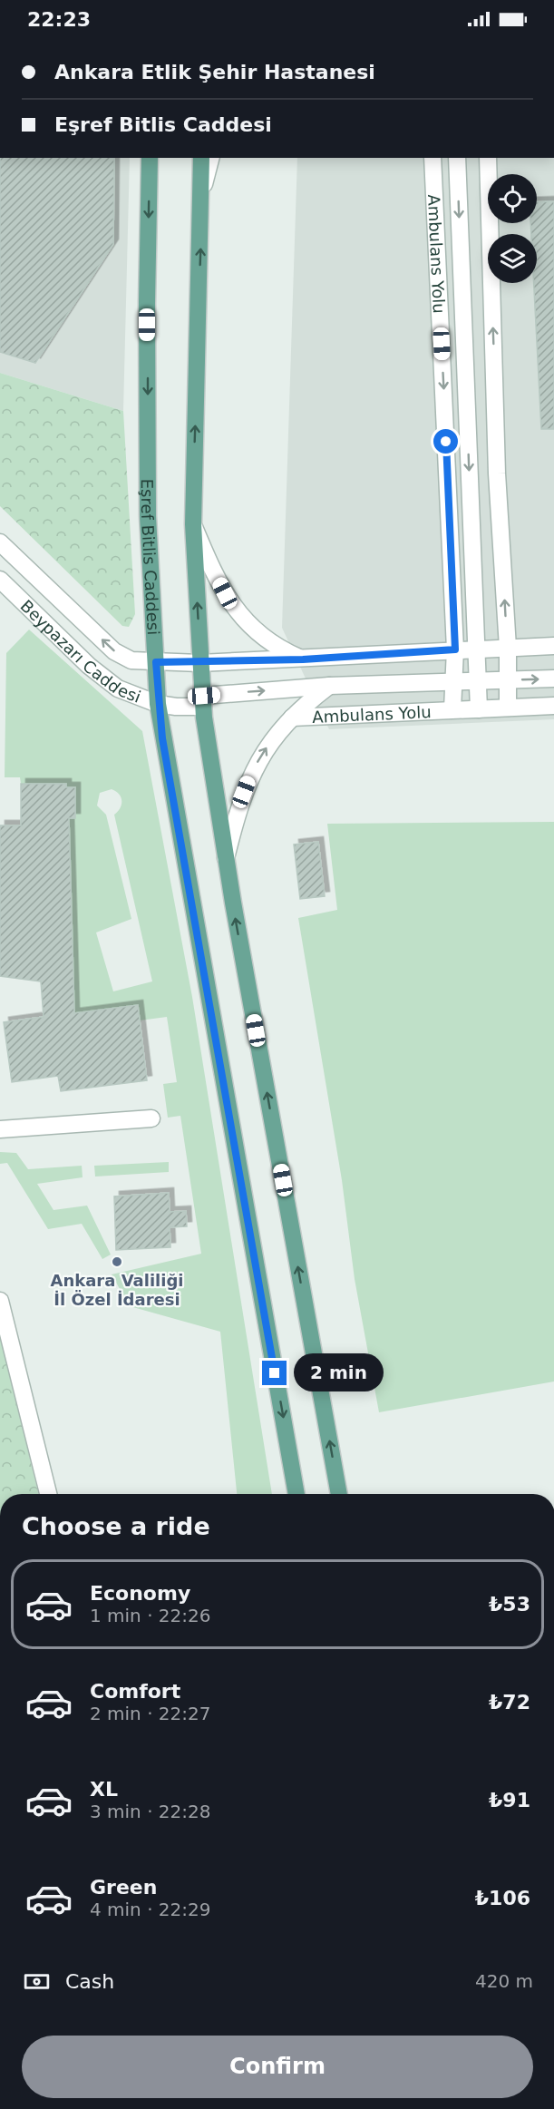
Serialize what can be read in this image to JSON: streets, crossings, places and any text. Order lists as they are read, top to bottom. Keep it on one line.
{"streets":{"main road":["Eşref Bitlis Caddesi"],"street":["Ambulans Yolu","Beypazarı Caddesi"]},"crossings":[["Ambulans Yolu","Beypazarı Caddesi"],["Eşref Bitlis Caddesi","Beypazarı Caddesi"]],"places":["Ankara Valiliği İl Özel İdaresi"],"page":{"status":"22:23","banner":["Ankara Etlik Şehir Hastanesi","Eşref Bitlis Caddesi"],"bubble":"2 min","heading":"Choose a ride","list":[{"name":"Economy","note":"1 min · 22:26","value":"₺53"},{"name":"Comfort","note":"2 min · 22:27","value":"₺72"},{"name":"XL","note":"3 min · 22:28","value":"₺91"},{"name":"Green","note":"4 min · 22:29","value":"₺106"}],"pay":["Cash","420 m"],"buttons":"Confirm"}}
